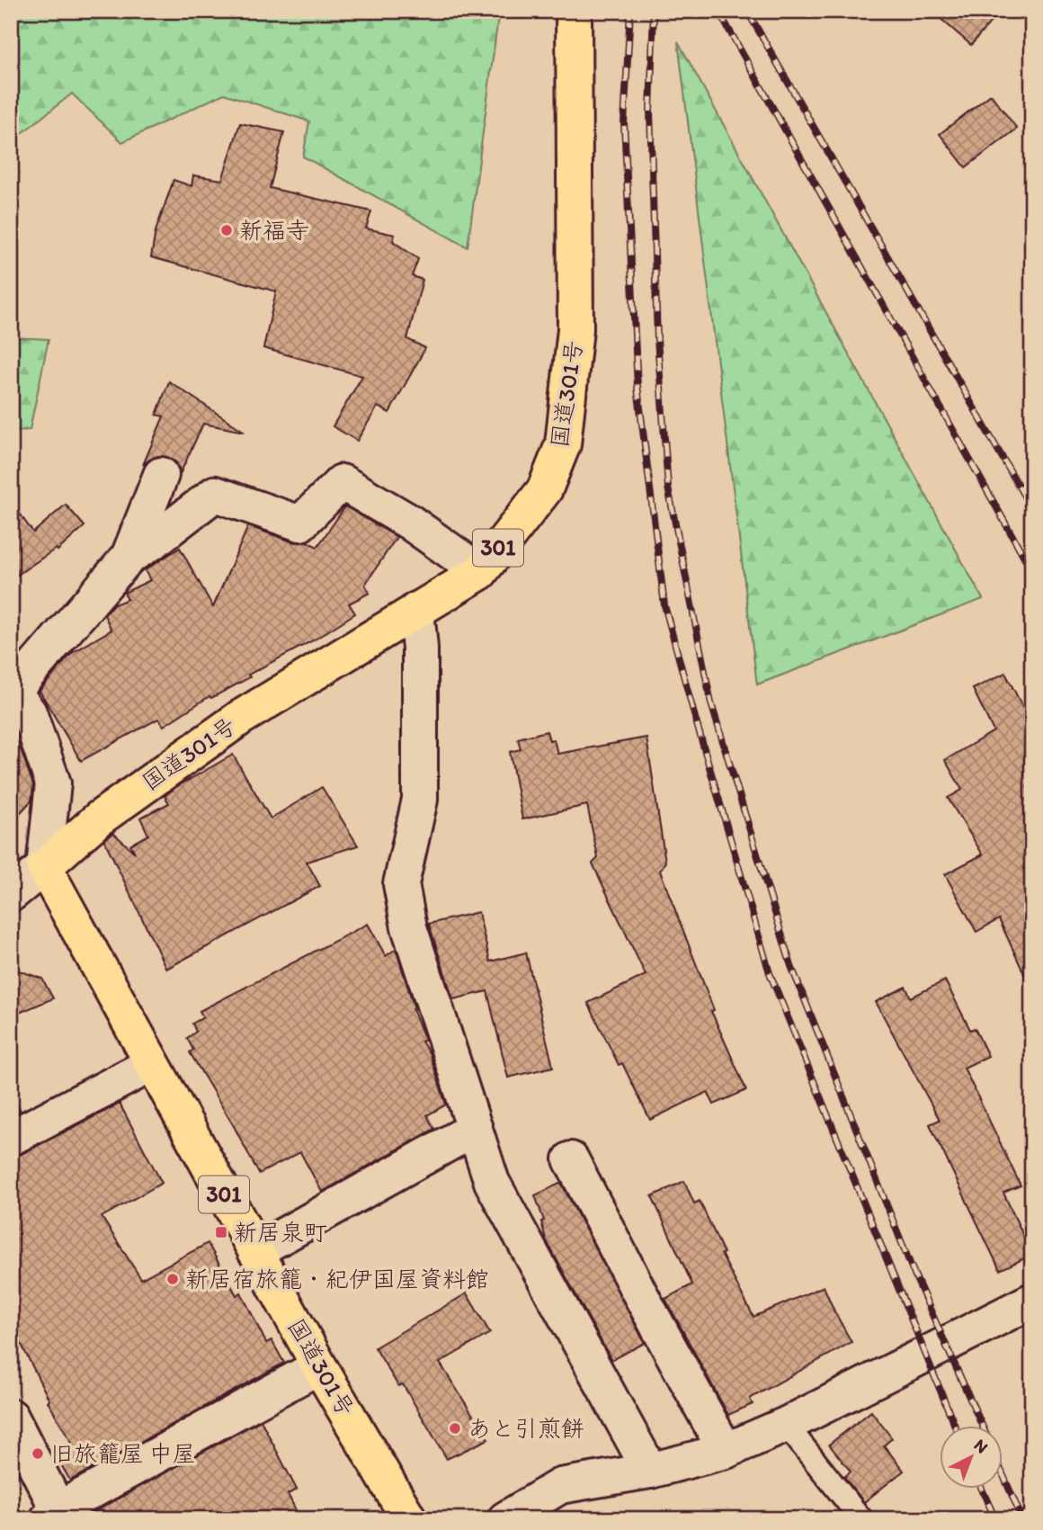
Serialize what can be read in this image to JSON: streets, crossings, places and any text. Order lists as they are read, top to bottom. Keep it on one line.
{"streets":{"highway":["国道301号","301"]},"places":{"other":["新福寺","新居宿旅籠・紀伊国屋資料館","あと引煎餅","旧旅籠屋 中屋"],"transit":["新居泉町"]},"north":"top right"}
